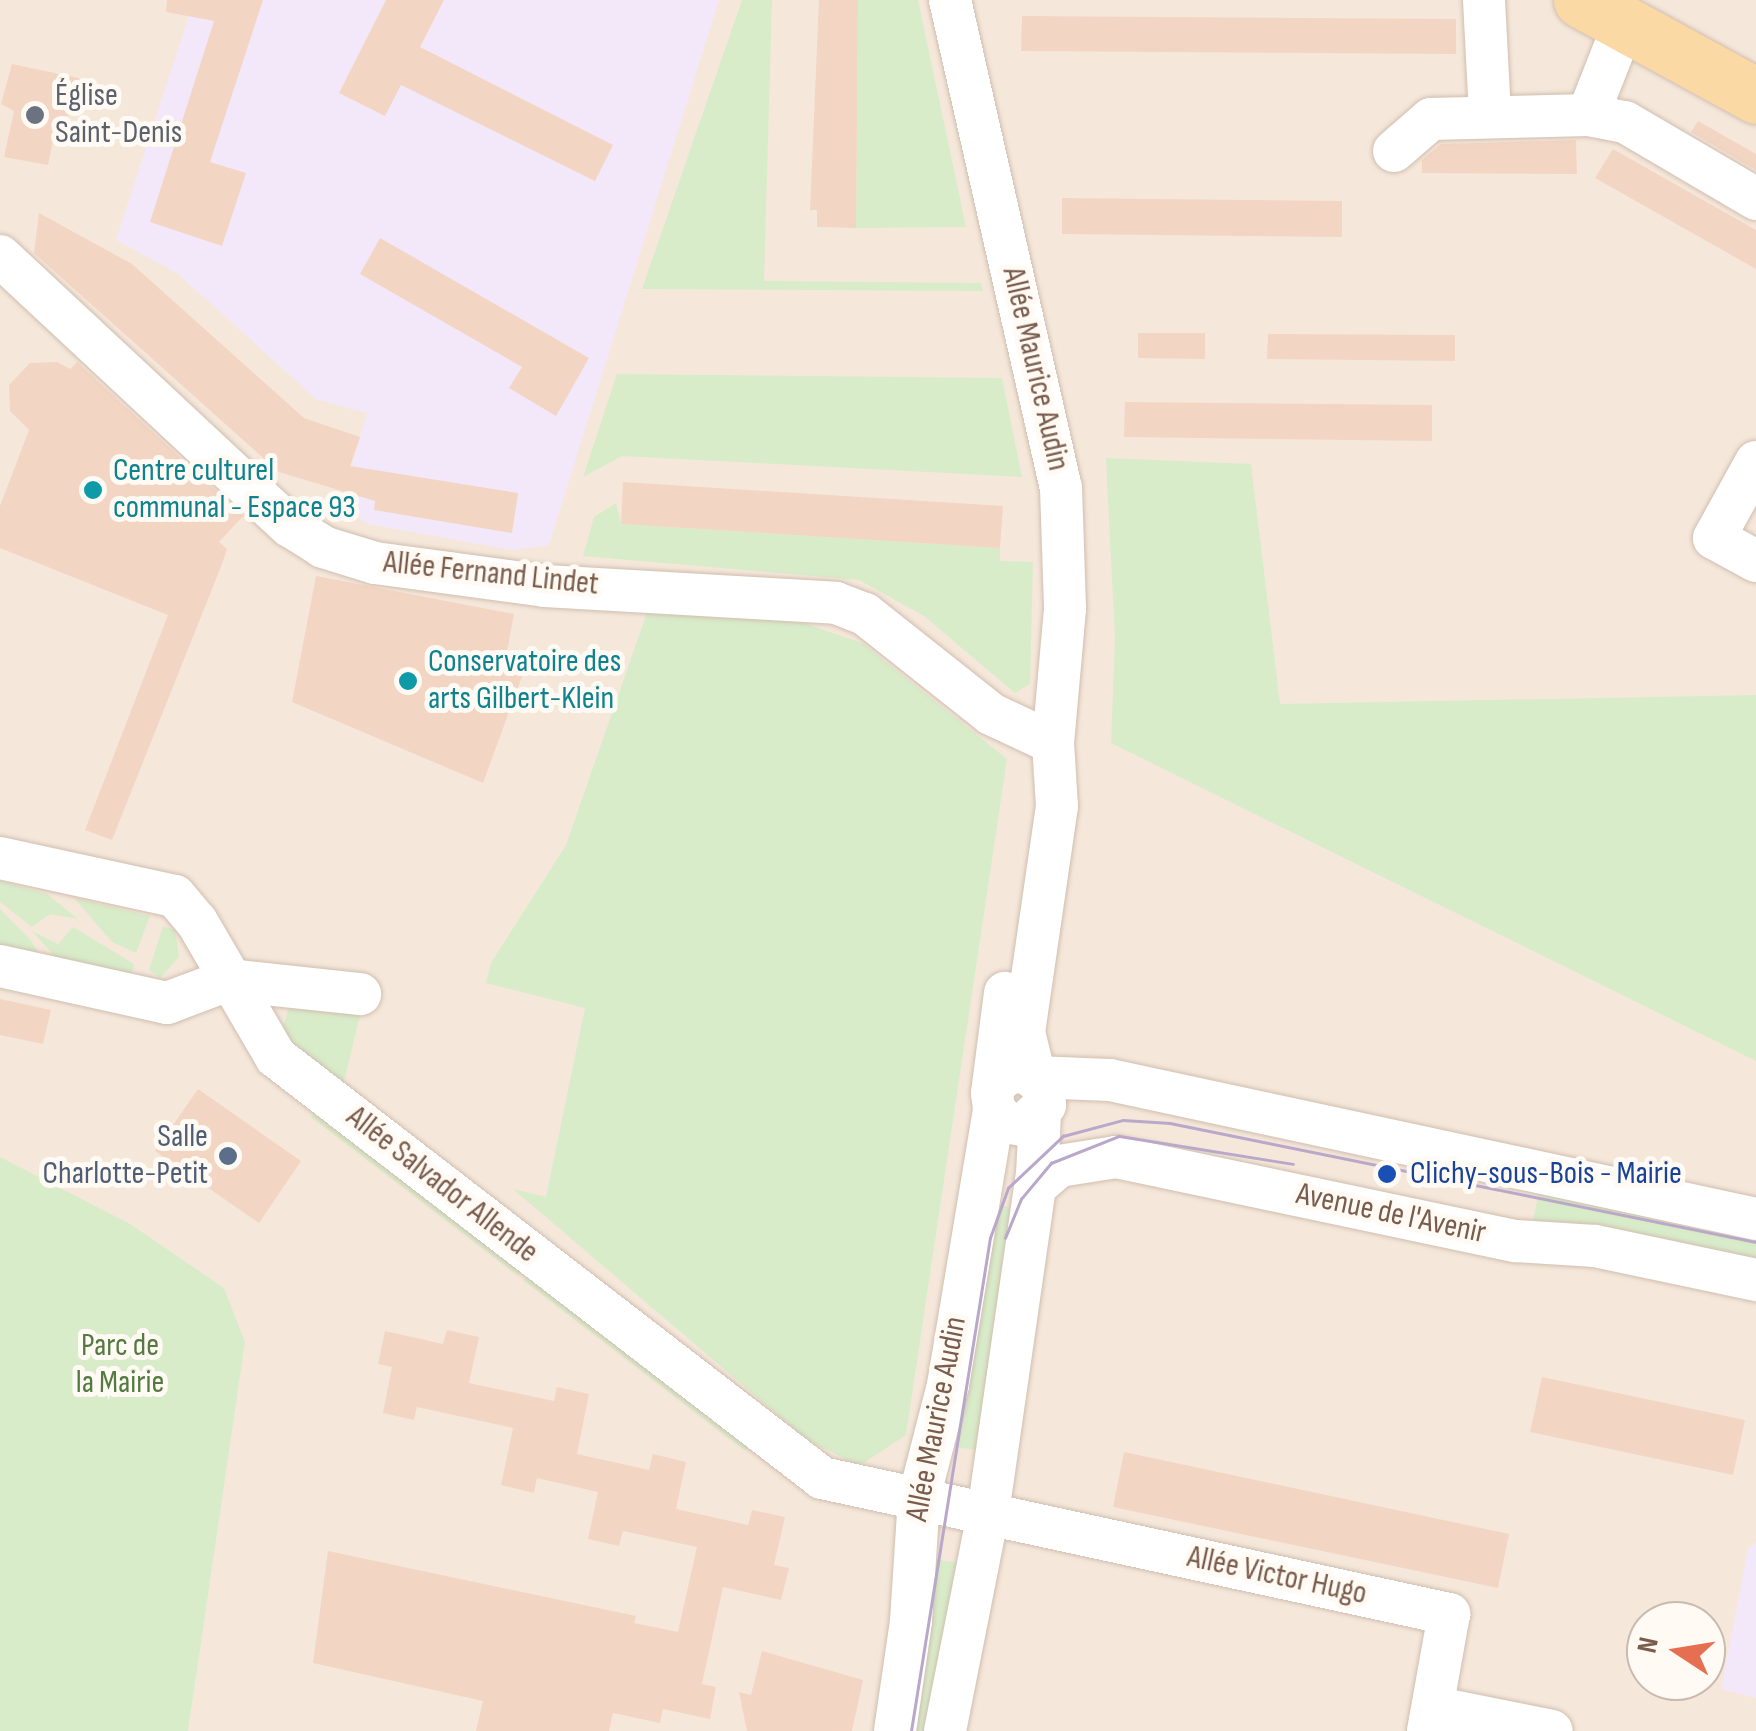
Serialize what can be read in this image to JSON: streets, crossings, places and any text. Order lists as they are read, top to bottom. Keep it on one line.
{"streets":{"street":["Allée Maurice Audin","Allée Fernand Lindet","Allée Salvador Allende","Avenue de l'Avenir","Allée Victor Hugo"]},"crossings":[["Allée Maurice Audin","Allée Fernand Lindet"],["Allée Maurice Audin","Allée Salvador Allende"],["Allée Maurice Audin","Allée Victor Hugo"],["Allée Salvador Allende","Allée Victor Hugo"]],"parks":["Parc de la Mairie"],"places":["Église Saint-Denis","Centre culturel communal - Espace 93","Conservatoire des arts Gilbert-Klein","Salle Charlotte-Petit","Clichy-sous-Bois - Mairie"],"north":"left"}
